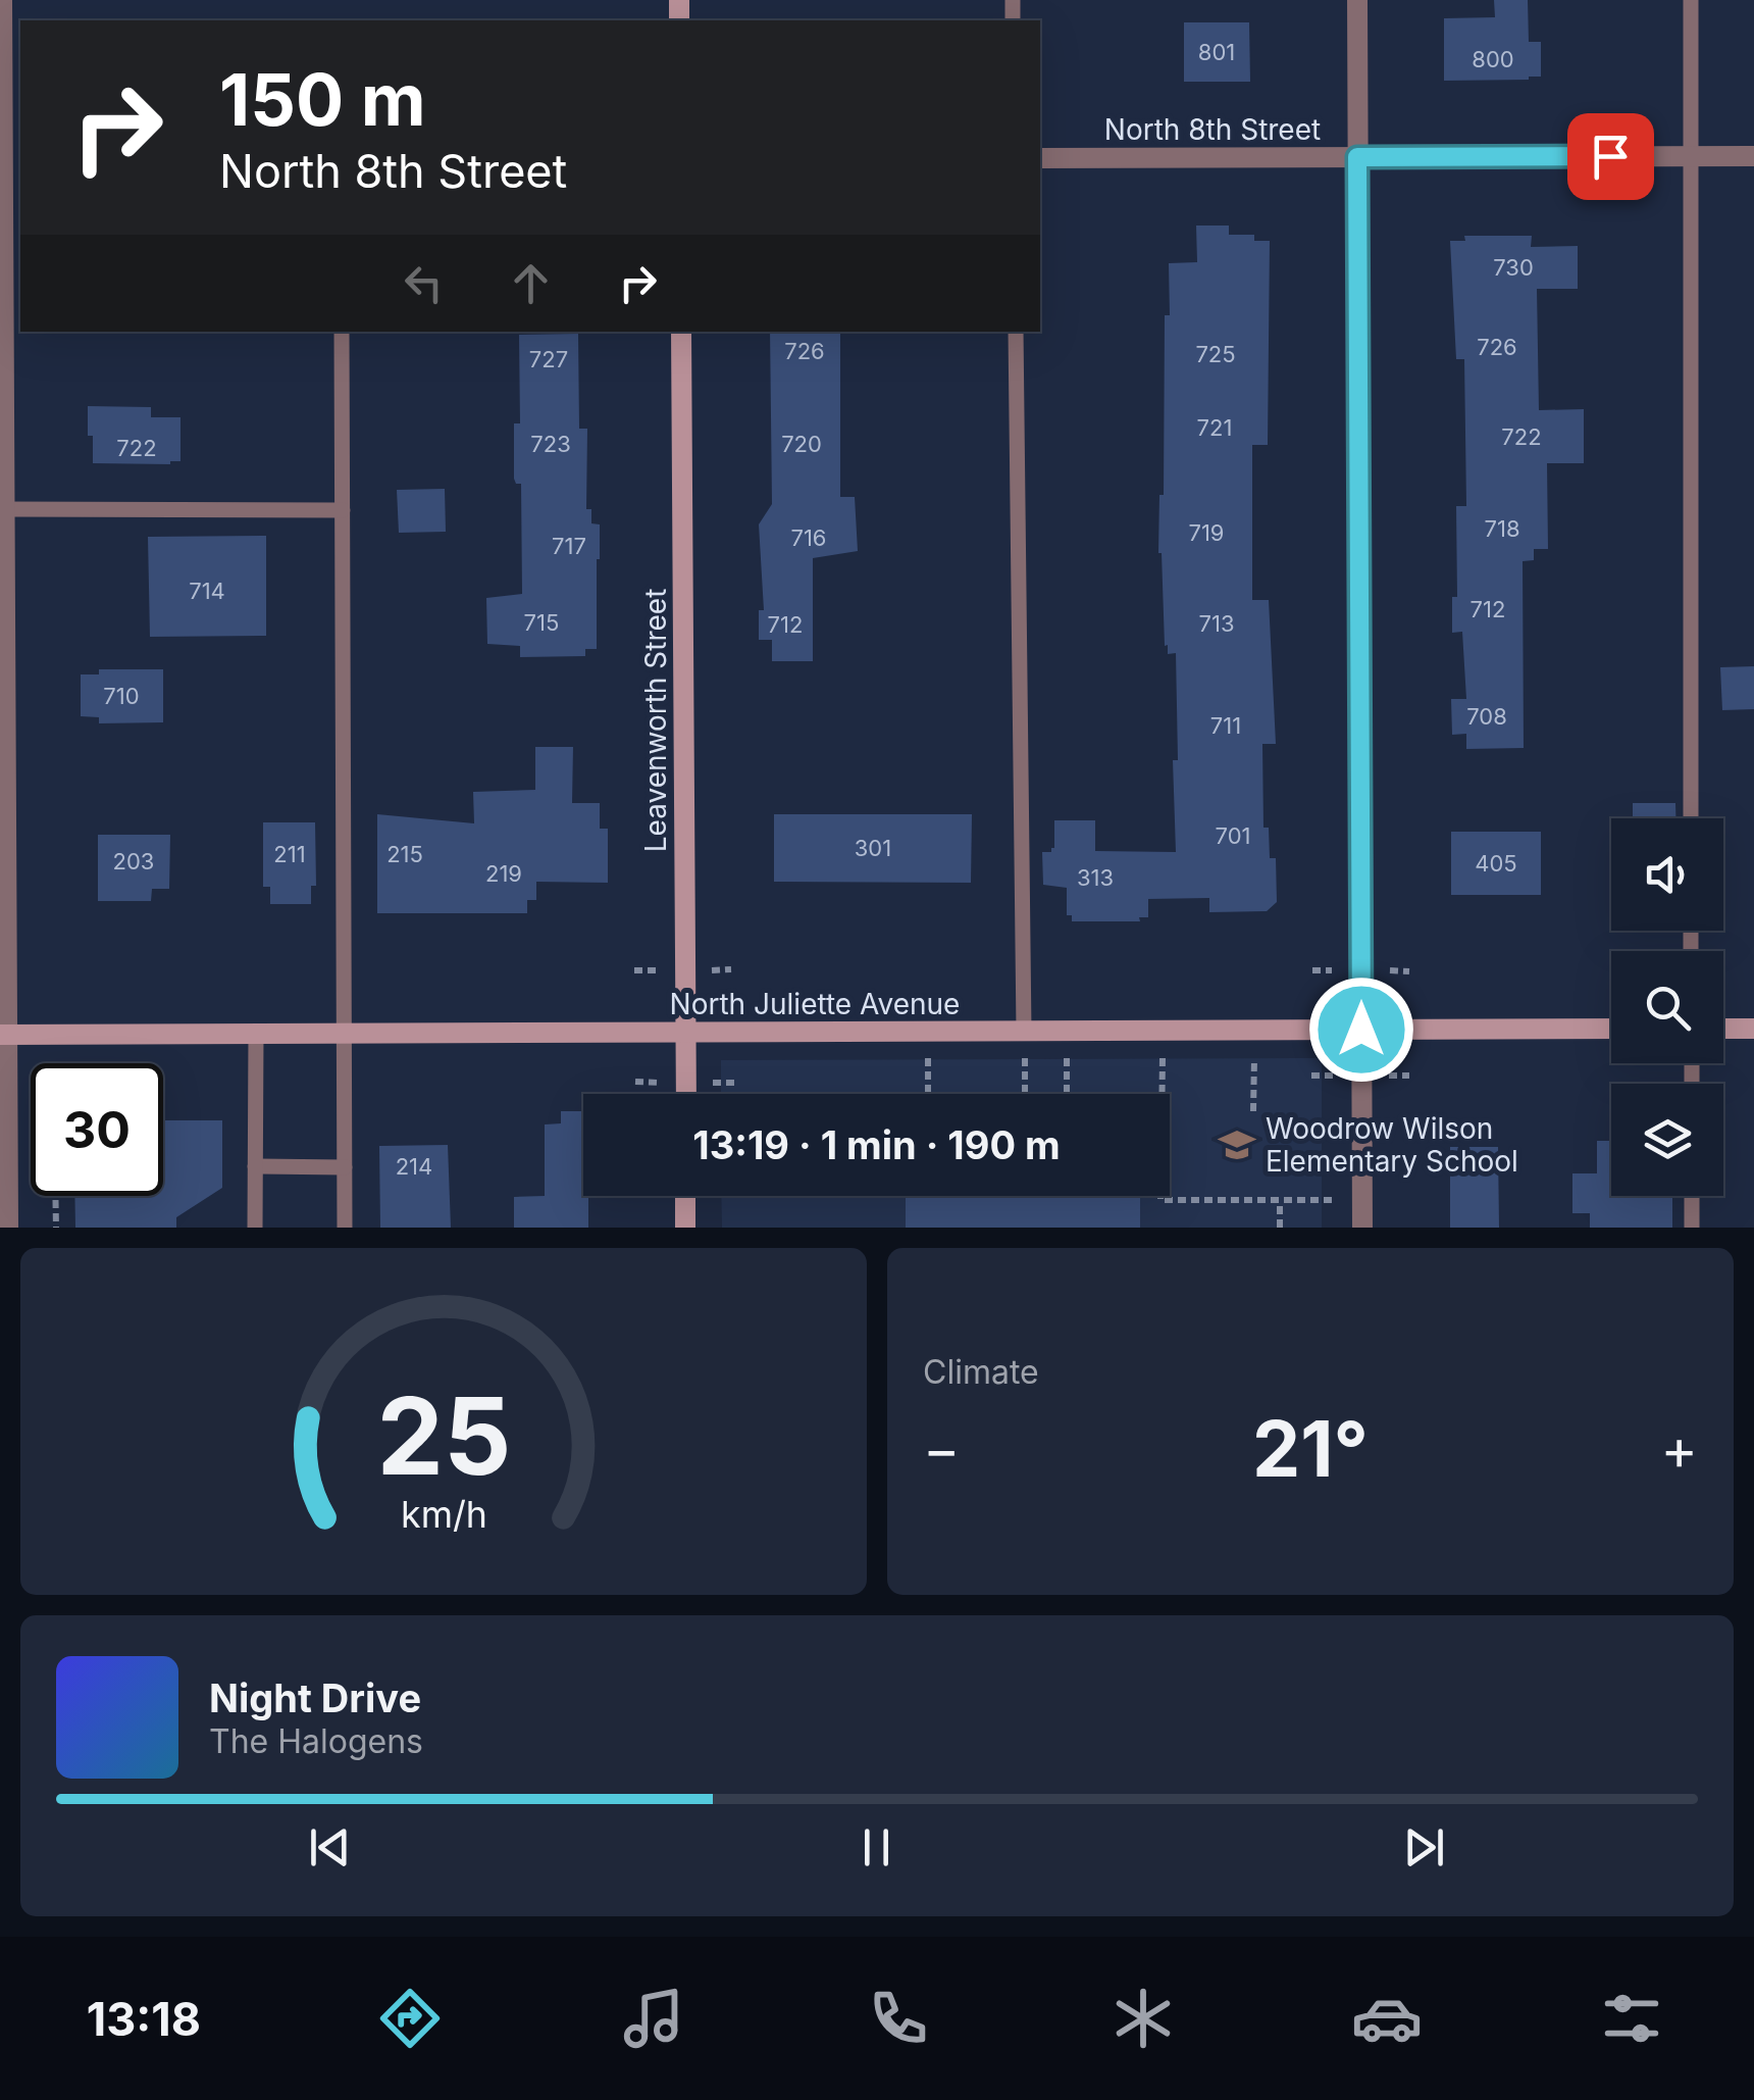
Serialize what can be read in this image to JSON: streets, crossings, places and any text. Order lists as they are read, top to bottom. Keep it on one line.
{"streets":{"street":["North 8th Street","Leavenworth Street","North Juliette Avenue"]},"crossings":[["Leavenworth Street","North Juliette Avenue"]],"places":{"school or university":["Woodrow Wilson Elementary School"]},"house_numbers":["801","800","730","726","726","725","727","721","722","723","720","722","718","719","716","717","714","712","715","713","712","710","708","711","701","301","211","215","203","405","219","313","214"],"page":{"turn":["150 m","North 8th Street"],"limit":"30","trip":"13:19 · 1 min · 190 m","tile":"Climate","heat":["−","21°","+"],"song":["Night Drive","The Halogens"],"tabs":"13:18","gauge":["25","km/h"]}}
